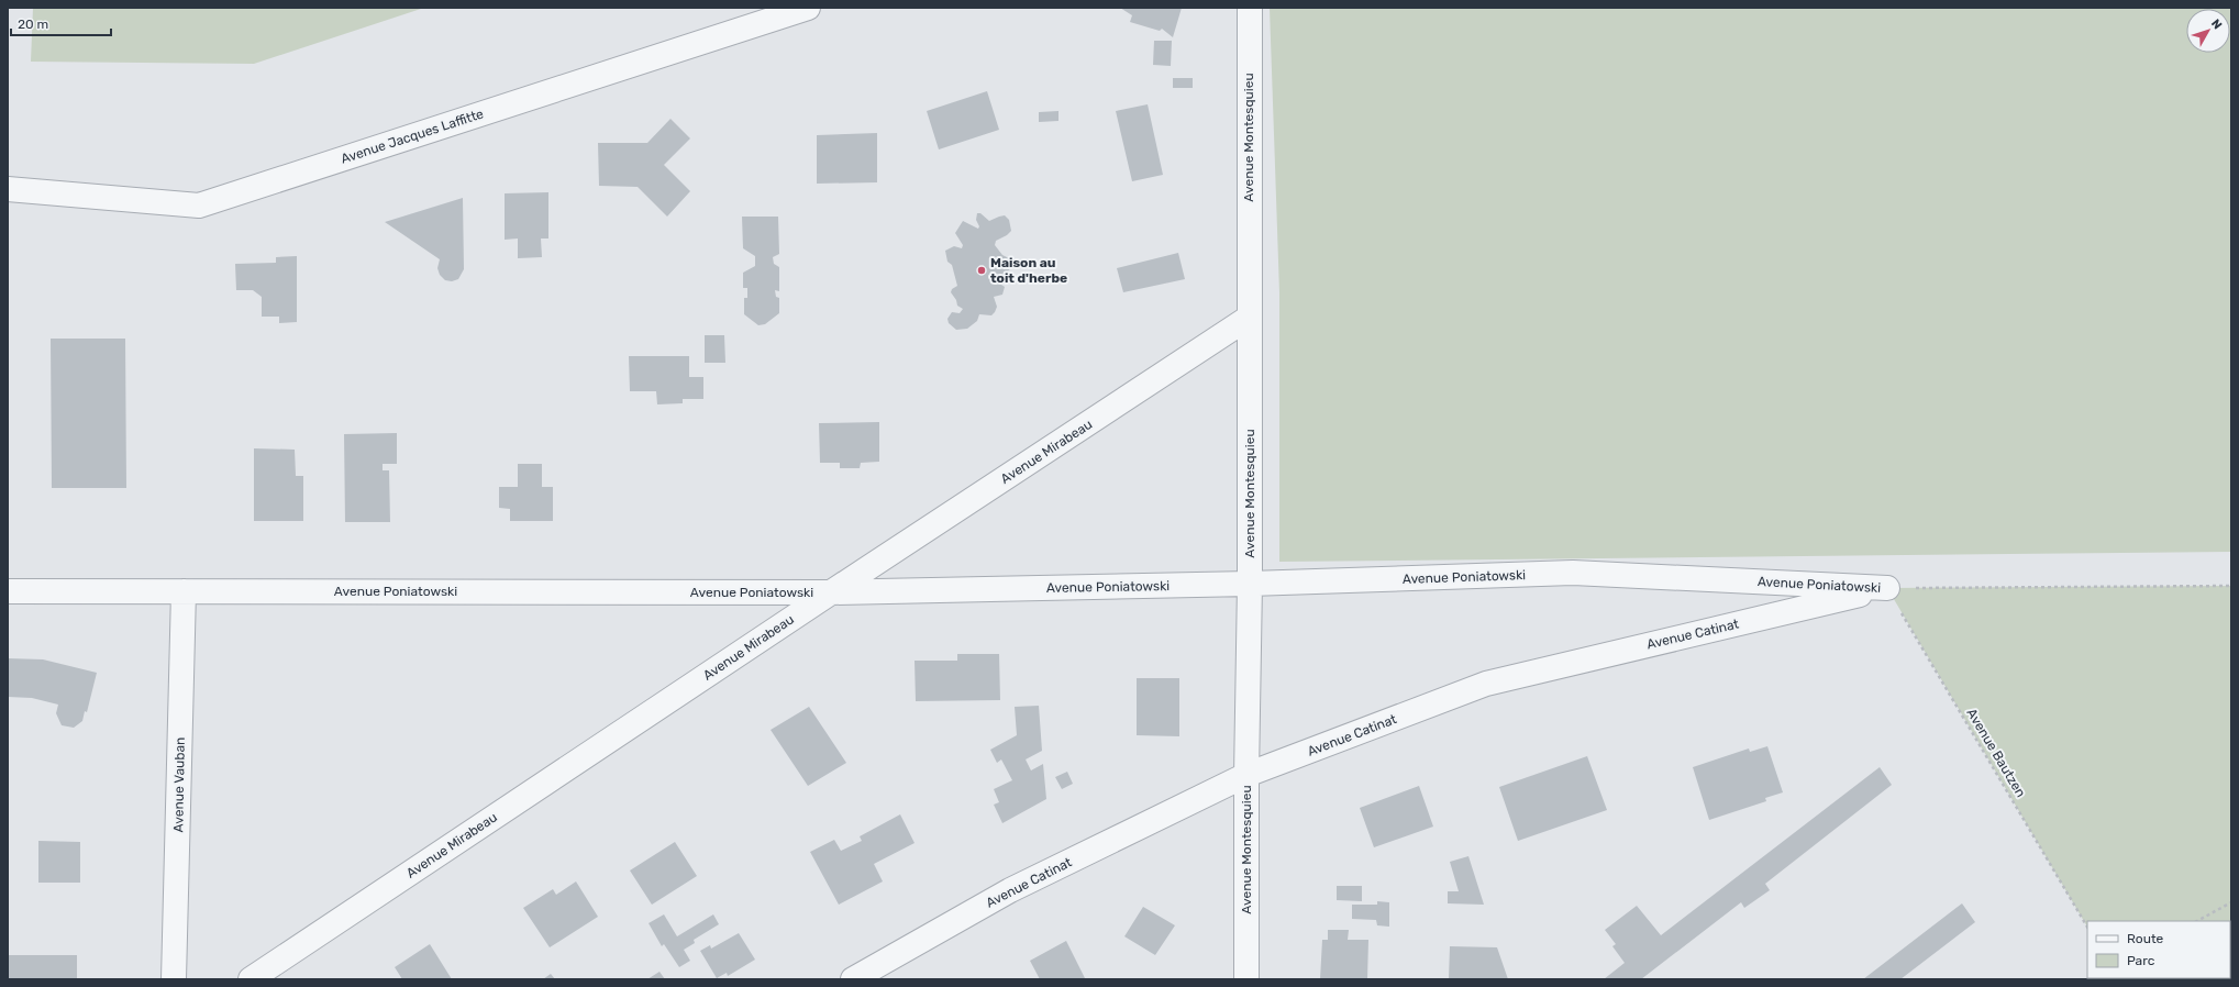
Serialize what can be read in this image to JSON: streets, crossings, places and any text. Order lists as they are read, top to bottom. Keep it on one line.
{"streets":{"street":["Avenue Jacques Laffitte","Avenue Montesquieu","Avenue Mirabeau","Avenue Poniatowski","Avenue Catinat","Avenue Vauban"],"path":["Avenue Bautzen"]},"crossings":[["Avenue Montesquieu","Avenue Mirabeau"],["Avenue Montesquieu","Avenue Poniatowski"],["Avenue Montesquieu","Avenue Catinat"],["Avenue Mirabeau","Avenue Poniatowski"],["Avenue Poniatowski","Avenue Catinat"],["Avenue Poniatowski","Avenue Bautzen"],["Avenue Poniatowski","Avenue Vauban"],["Avenue Catinat","Avenue Bautzen"]],"places":["Maison au toit d'herbe"],"legend":["Route","Parc"],"scale_bar":"20 m","north":"top right"}
